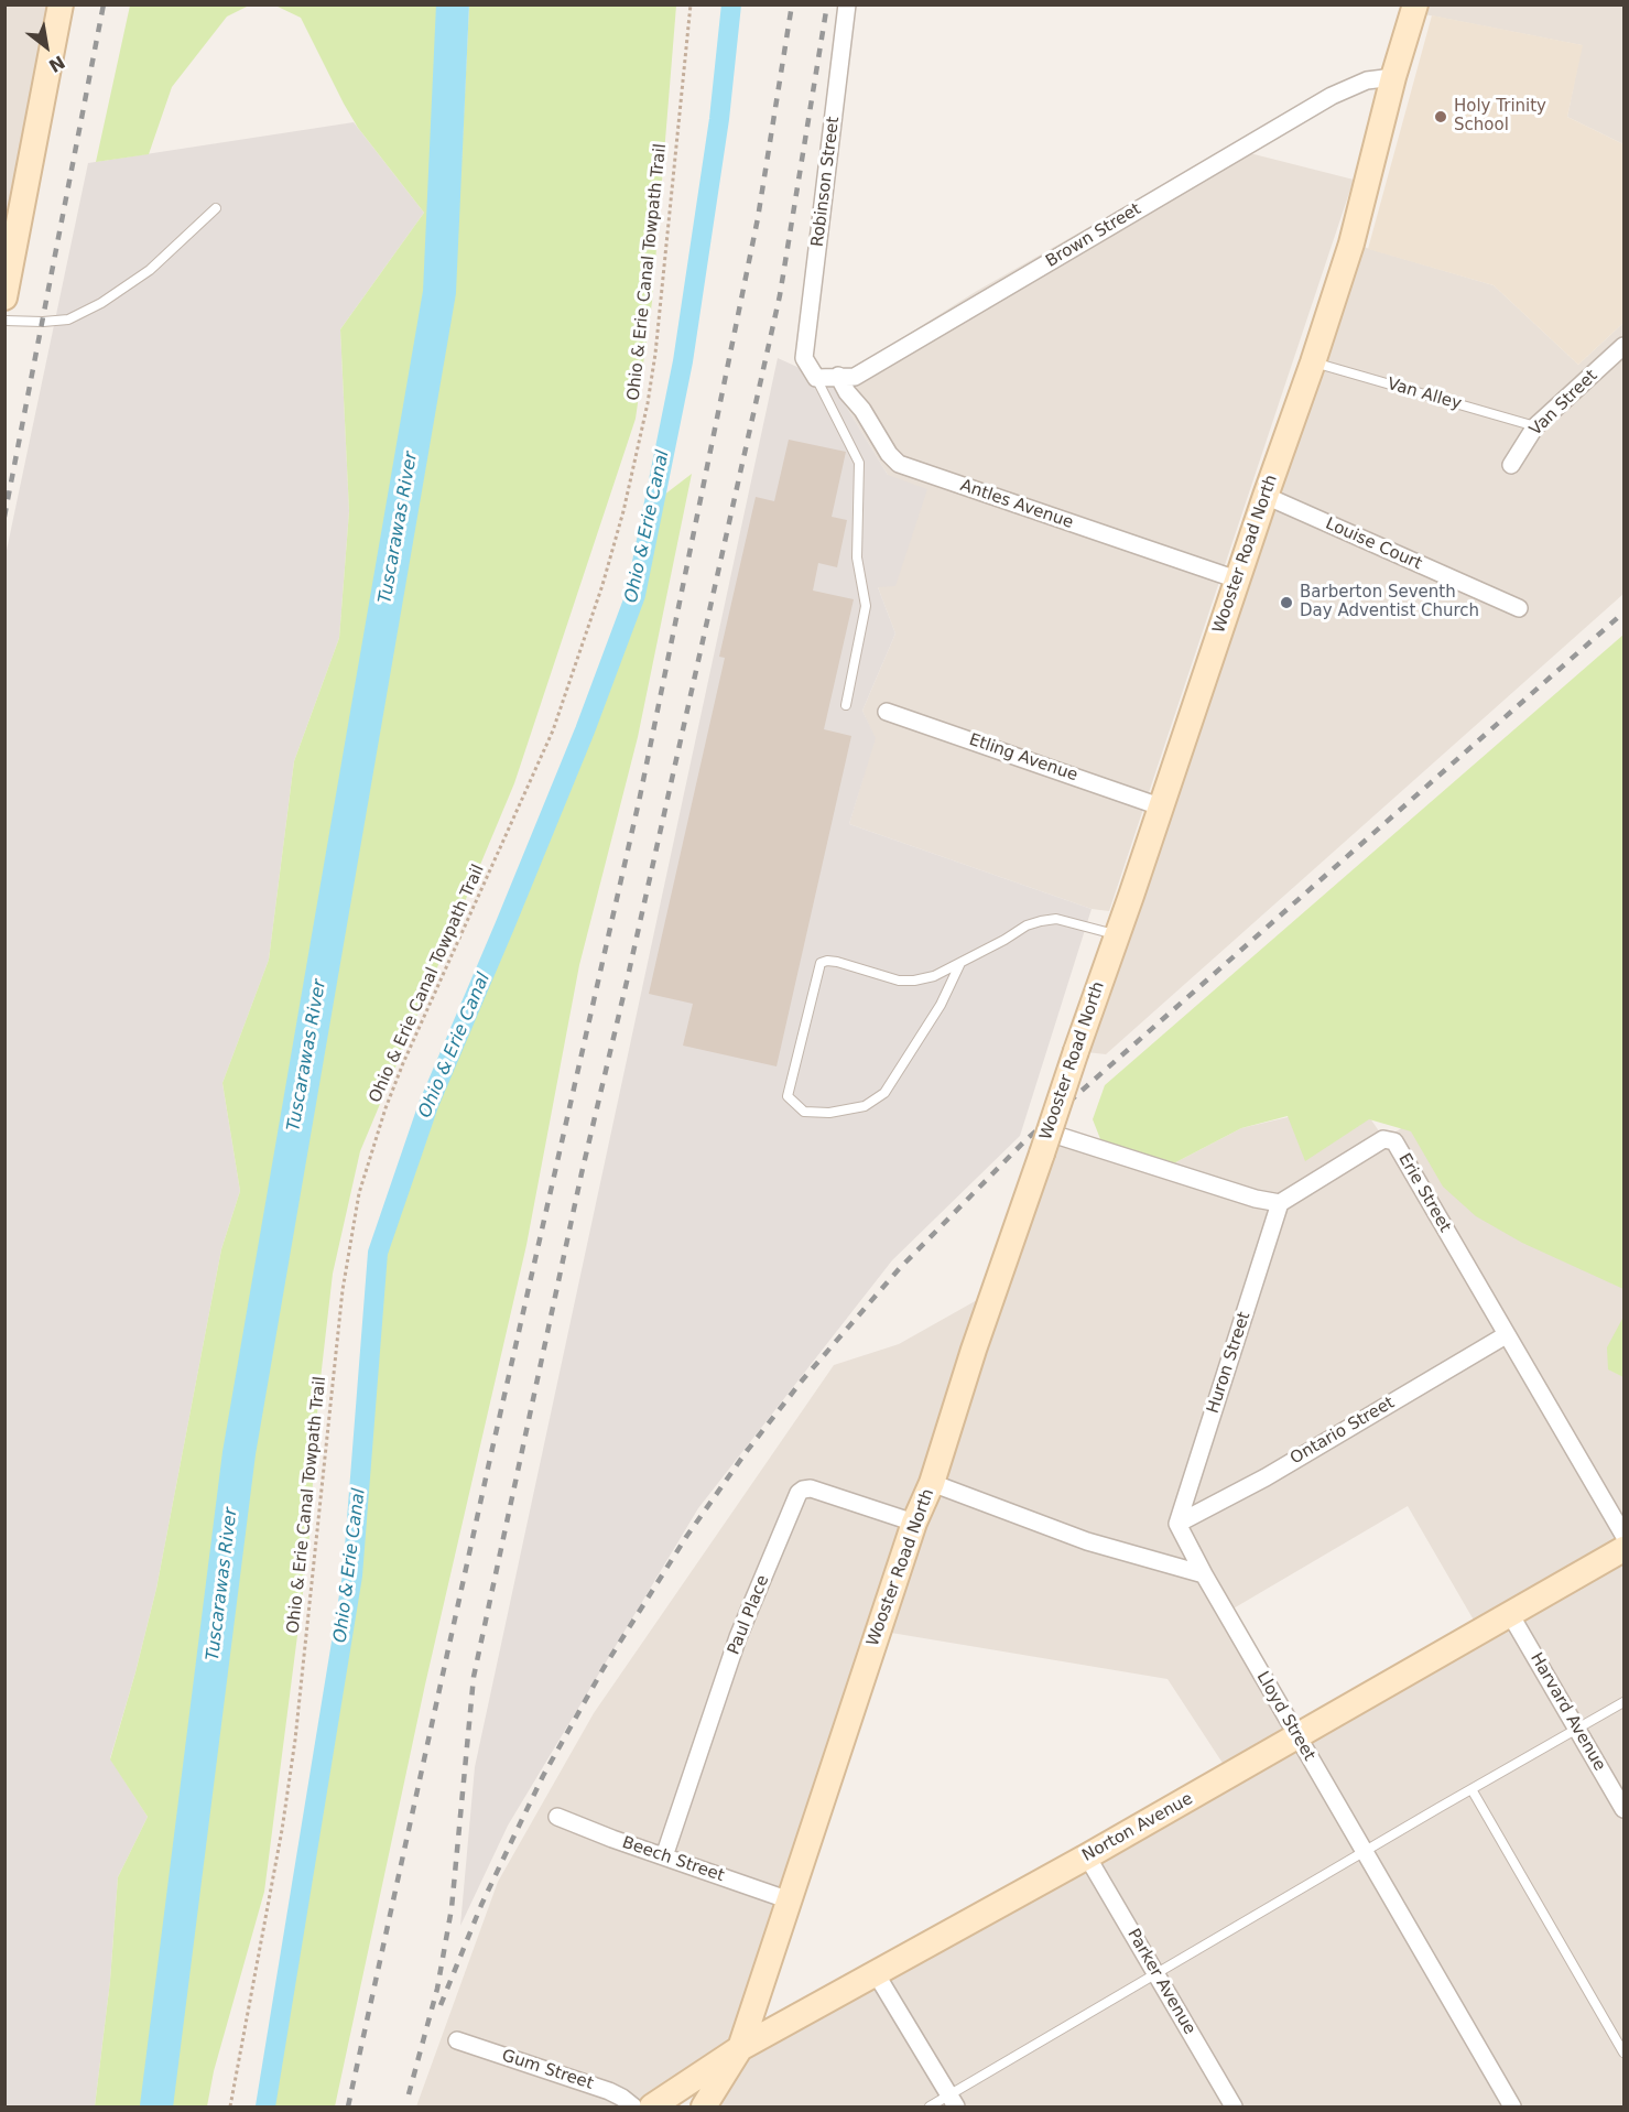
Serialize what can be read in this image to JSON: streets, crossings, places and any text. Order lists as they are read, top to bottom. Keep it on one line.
{"streets":{"main road":["Wooster Road North","Norton Avenue"],"street":["Robinson Street","Brown Street","Van Street","Antles Avenue","Louise Court","Etling Avenue","Erie Street","Huron Street","Ontario Street","Paul Place","Harvard Avenue","Lloyd Street","Beech Street","Parker Avenue","Gum Street"],"lane":["Van Alley"],"path":["Ohio & Erie Canal Towpath Trail"]},"crossings":[["Robinson Street","Brown Street"],["Brown Street","Antles Avenue"],["Brown Street","Wooster Road North"],["Van Alley","Van Street"],["Van Alley","Wooster Road North"],["Antles Avenue","Wooster Road North"],["Louise Court","Wooster Road North"],["Wooster Road North","Etling Avenue"],["Wooster Road North","Paul Place"],["Wooster Road North","Norton Avenue"],["Wooster Road North","Beech Street"],["Erie Street","Huron Street"],["Erie Street","Ontario Street"],["Huron Street","Ontario Street"],["Huron Street","Lloyd Street"],["Ontario Street","Lloyd Street"],["Paul Place","Beech Street"],["Harvard Avenue","Norton Avenue"],["Lloyd Street","Norton Avenue"],["Norton Avenue","Parker Avenue"]],"water":["Ohio & Erie Canal","Tuscarawas River"],"places":["Holy Trinity School","Barberton Seventh Day Adventist Church"],"north":"bottom right"}
